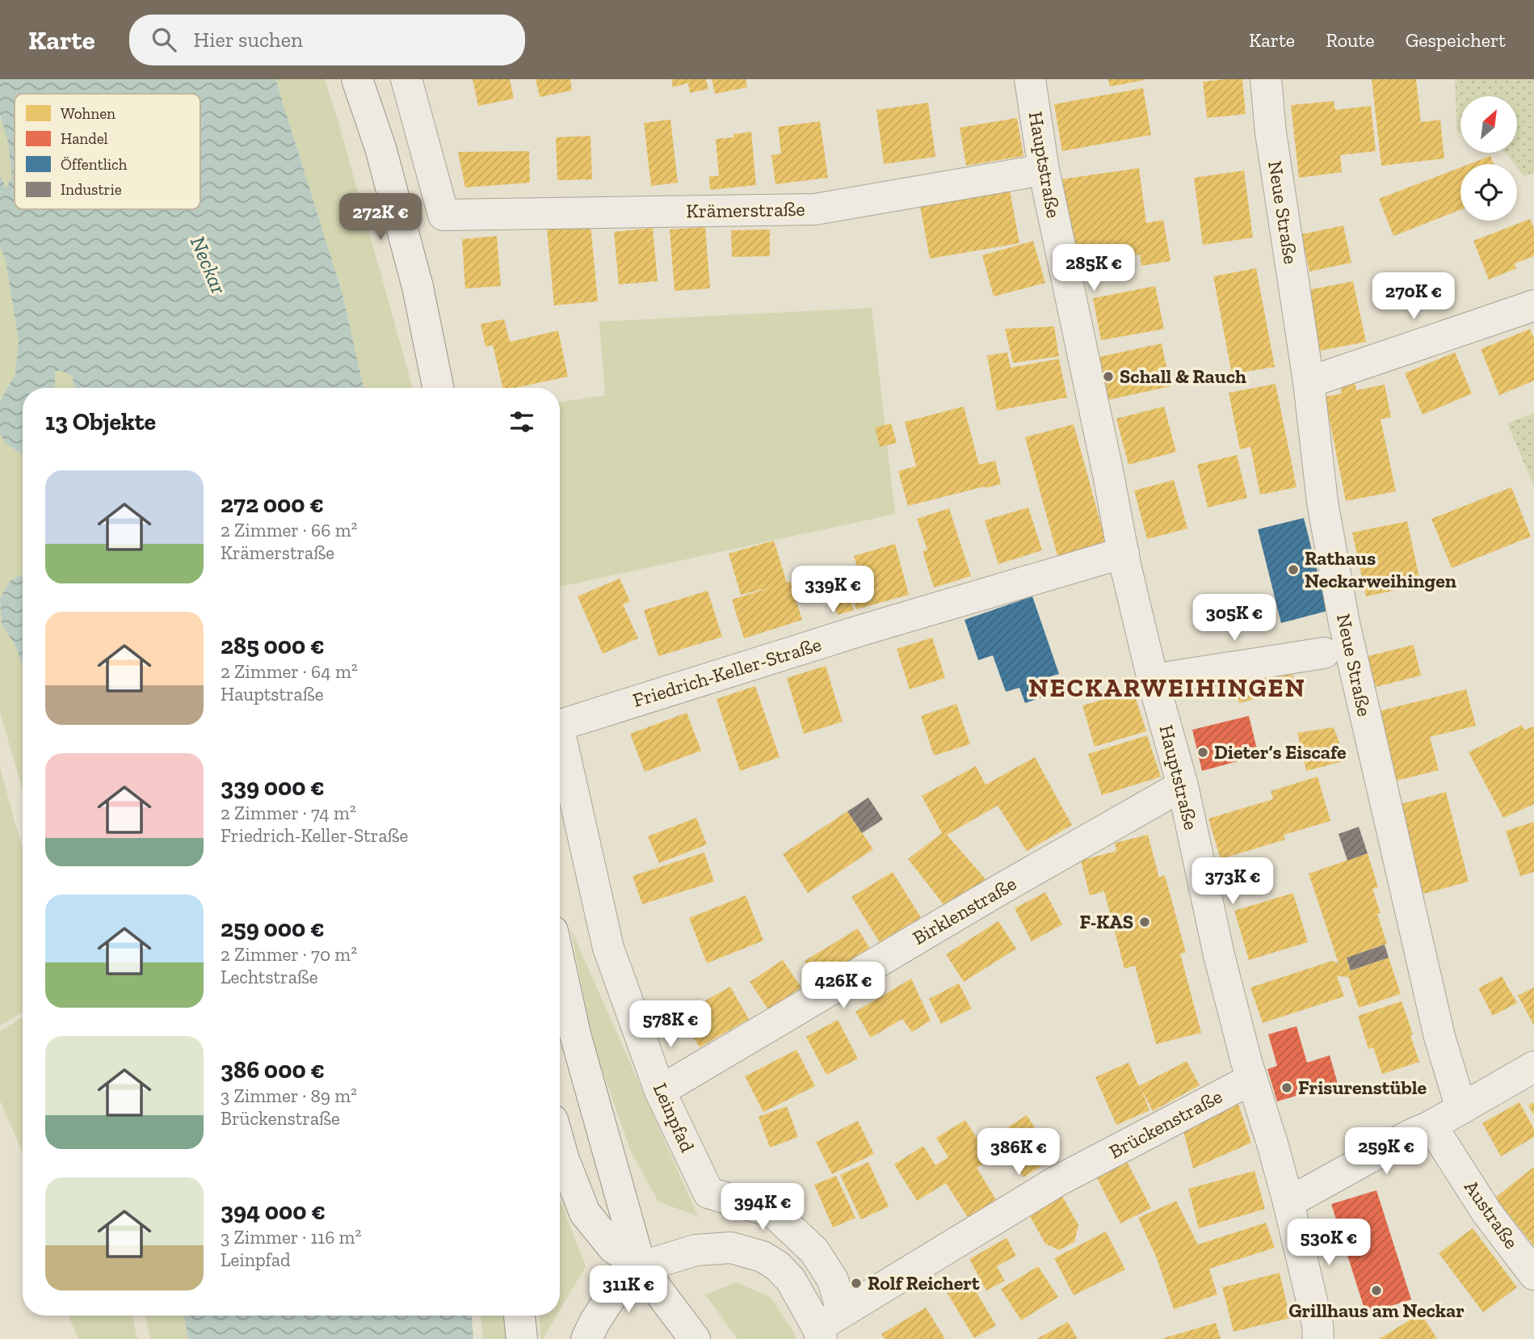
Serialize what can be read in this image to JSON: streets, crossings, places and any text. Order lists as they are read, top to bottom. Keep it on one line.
{"streets":{"street":["Hauptstraße","Krämerstraße","Neue Straße","Friedrich-Keller-Straße","Birklenstraße","Leinpfad","Brückenstraße","Austraße"]},"crossings":[["Hauptstraße","Krämerstraße"],["Hauptstraße","Friedrich-Keller-Straße"],["Hauptstraße","Birklenstraße"],["Hauptstraße","Brückenstraße"],["Birklenstraße","Leinpfad"],["Leinpfad","Brückenstraße"]],"districts":["NECKARWEIHINGEN"],"water":["Neckar"],"places":["Schall & Rauch","Rathaus Neckarweihingen","Dieter‘s Eiscafe","F-KAS","Frisurenstüble","Rolf Reichert","Grillhaus am Neckar"],"legend":["Wohnen","Handel","Öffentlich","Industrie"],"north":"top right","page":{"header":"Karte","search":"Hier suchen","nav":["Karte","Route","Gespeichert"],"price":["272K €","285K €","270K €","339K €","305K €","373K €","426K €","578K €","259K €","386K €","394K €","530K €","311K €"],"heading":"13 Objekte","list":[{"name":"272 000 €","note":"2 Zimmer · 66 m² · Krämerstraße"},{"name":"285 000 €","note":"2 Zimmer · 64 m² · Hauptstraße"},{"name":"339 000 €","note":"2 Zimmer · 74 m² · Friedrich-Keller-Straße"},{"name":"259 000 €","note":"2 Zimmer · 70 m² · Lechtstraße"},{"name":"386 000 €","note":"3 Zimmer · 89 m² · Brückenstraße"},{"name":"394 000 €","note":"3 Zimmer · 116 m² · Leinpfad"}]}}
